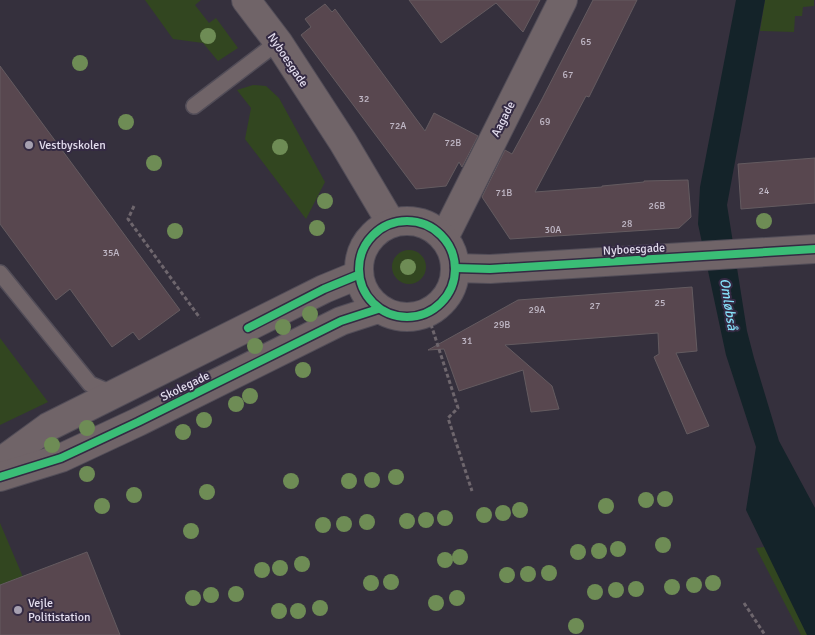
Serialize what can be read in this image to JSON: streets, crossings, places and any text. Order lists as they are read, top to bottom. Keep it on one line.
{"streets":{"street":["Nyboesgade","Aagade","Skolegade"]},"crossings":[["Nyboesgade","Aagade"],["Nyboesgade","Skolegade"],["Aagade","Skolegade"]],"water":["Omløbså"],"places":["Vestbyskolen","Vejle Politistation"],"house_numbers":["65","67","32","69","72A","72B","24","71B","26B","28","30A","35A","25","27","29A","29B","31"]}
